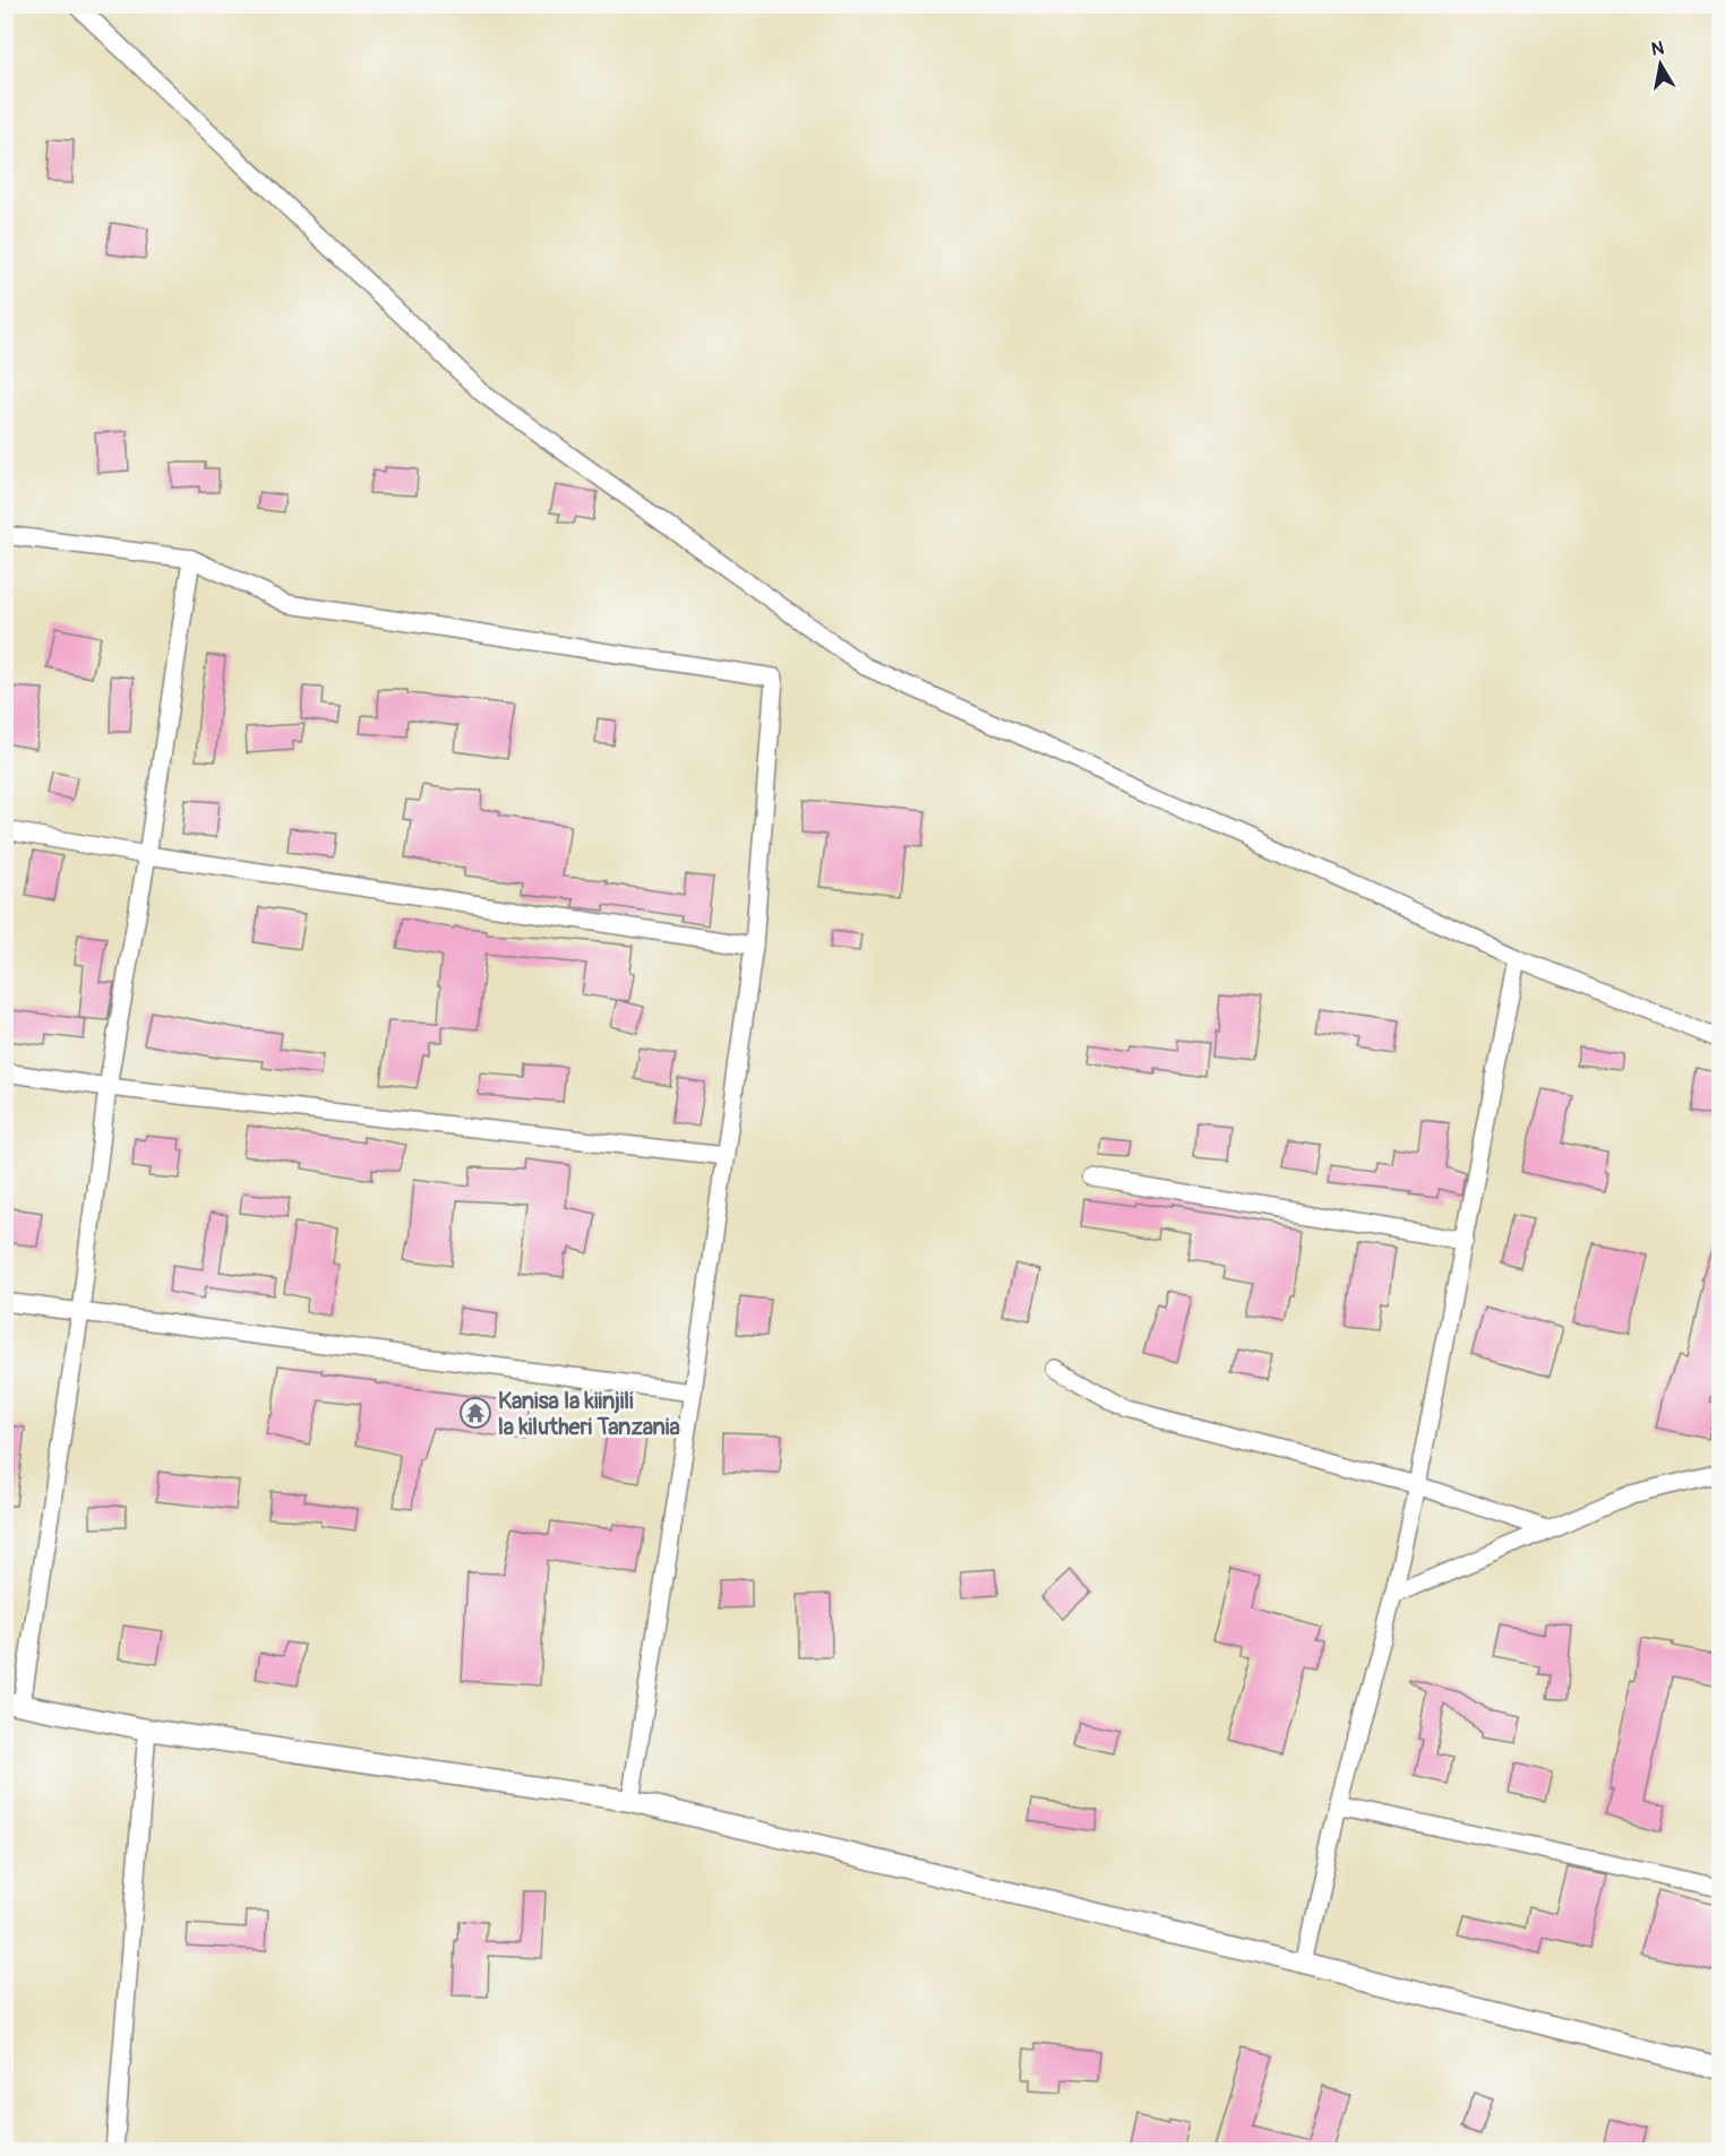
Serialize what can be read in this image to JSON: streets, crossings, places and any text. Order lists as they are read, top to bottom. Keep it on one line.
{"places":{"temple":["Kanisa la kiinjili la kilutheri Tanzania"]},"north":"top"}
